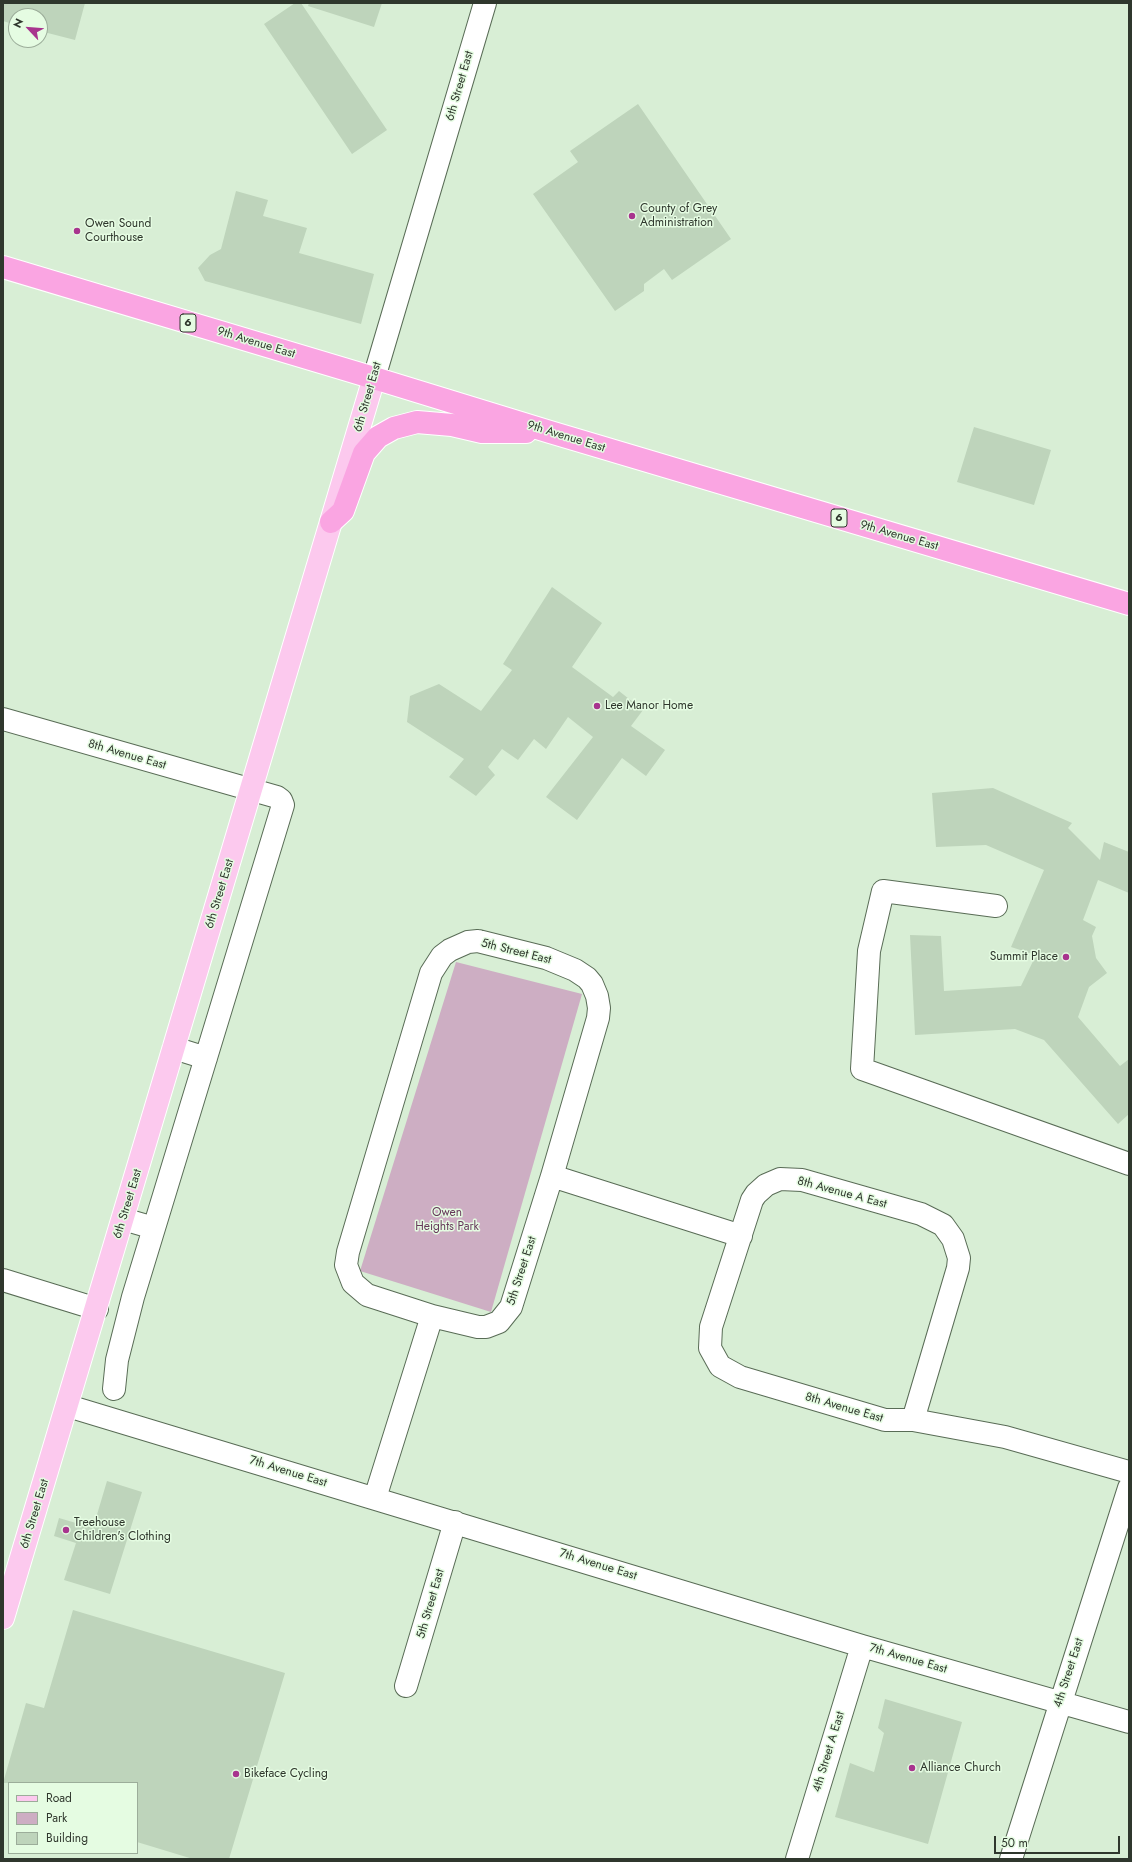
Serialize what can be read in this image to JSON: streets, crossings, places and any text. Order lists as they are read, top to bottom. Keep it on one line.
{"streets":{"highway":["6","9th Avenue East"],"main road":["6th Street East"],"street":["8th Avenue East","5th Street East","8th Avenue A East","7th Avenue East","4th Street East","4th Street A East"]},"crossings":[["6th Street East","9th Avenue East"],["6th Street East","8th Avenue East"],["6th Street East","7th Avenue East"],["8th Avenue East","8th Avenue A East"],["5th Street East","7th Avenue East"],["7th Avenue East","4th Street East"],["7th Avenue East","4th Street A East"]],"parks":["Owen Heights Park"],"places":["County of Grey Administration","Owen Sound Courthouse","Lee Manor Home","Summit Place","Treehouse Children's Clothing","Alliance Church","Bikeface Cycling"],"legend":["Road","Park","Building"],"scale_bar":"50 m","north":"top left"}
